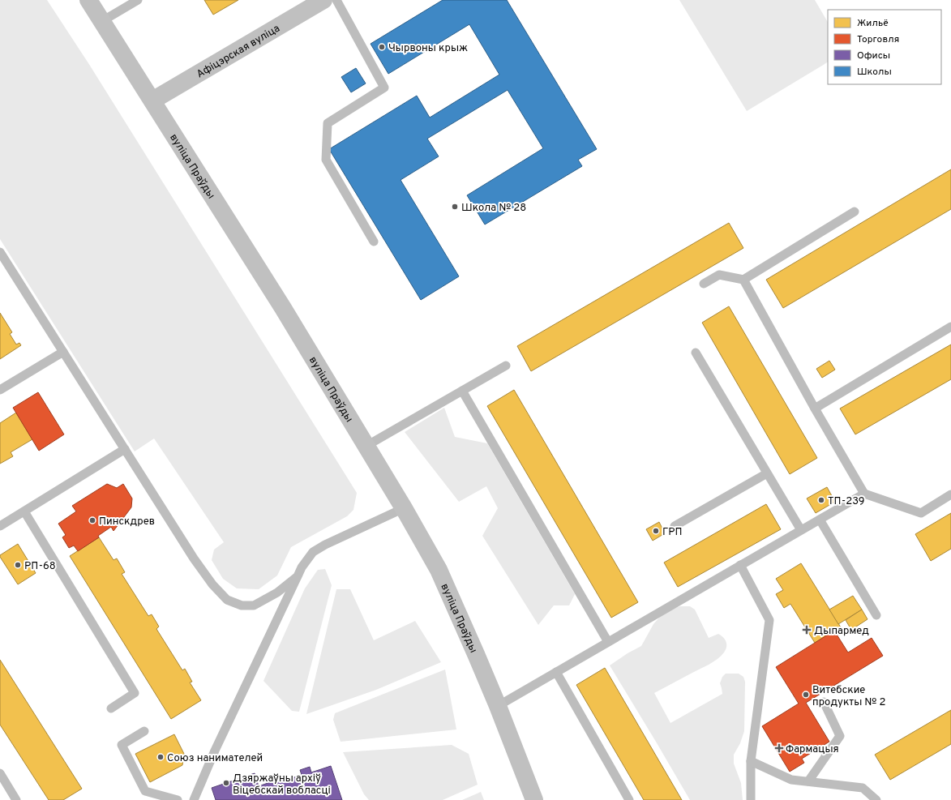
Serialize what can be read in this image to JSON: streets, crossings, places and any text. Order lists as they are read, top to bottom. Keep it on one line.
{"streets":{"main road":["Афіцэрская вуліца","вуліца Праўды"]},"crossings":[["Афіцэрская вуліца","вуліца Праўды"]],"places":{"other":["Чырвоны крыж","Школа № 28","ТП-239","Пинскдрев","ГРП","РП-68","Витебские продукты № 2","Союз нанимателей","Дзяржаўны архіў Віцебскай вобласці"],"health":["Дыпармед","Фармацыя"]},"legend":["Жильё","Торговля","Офисы","Школы"]}
